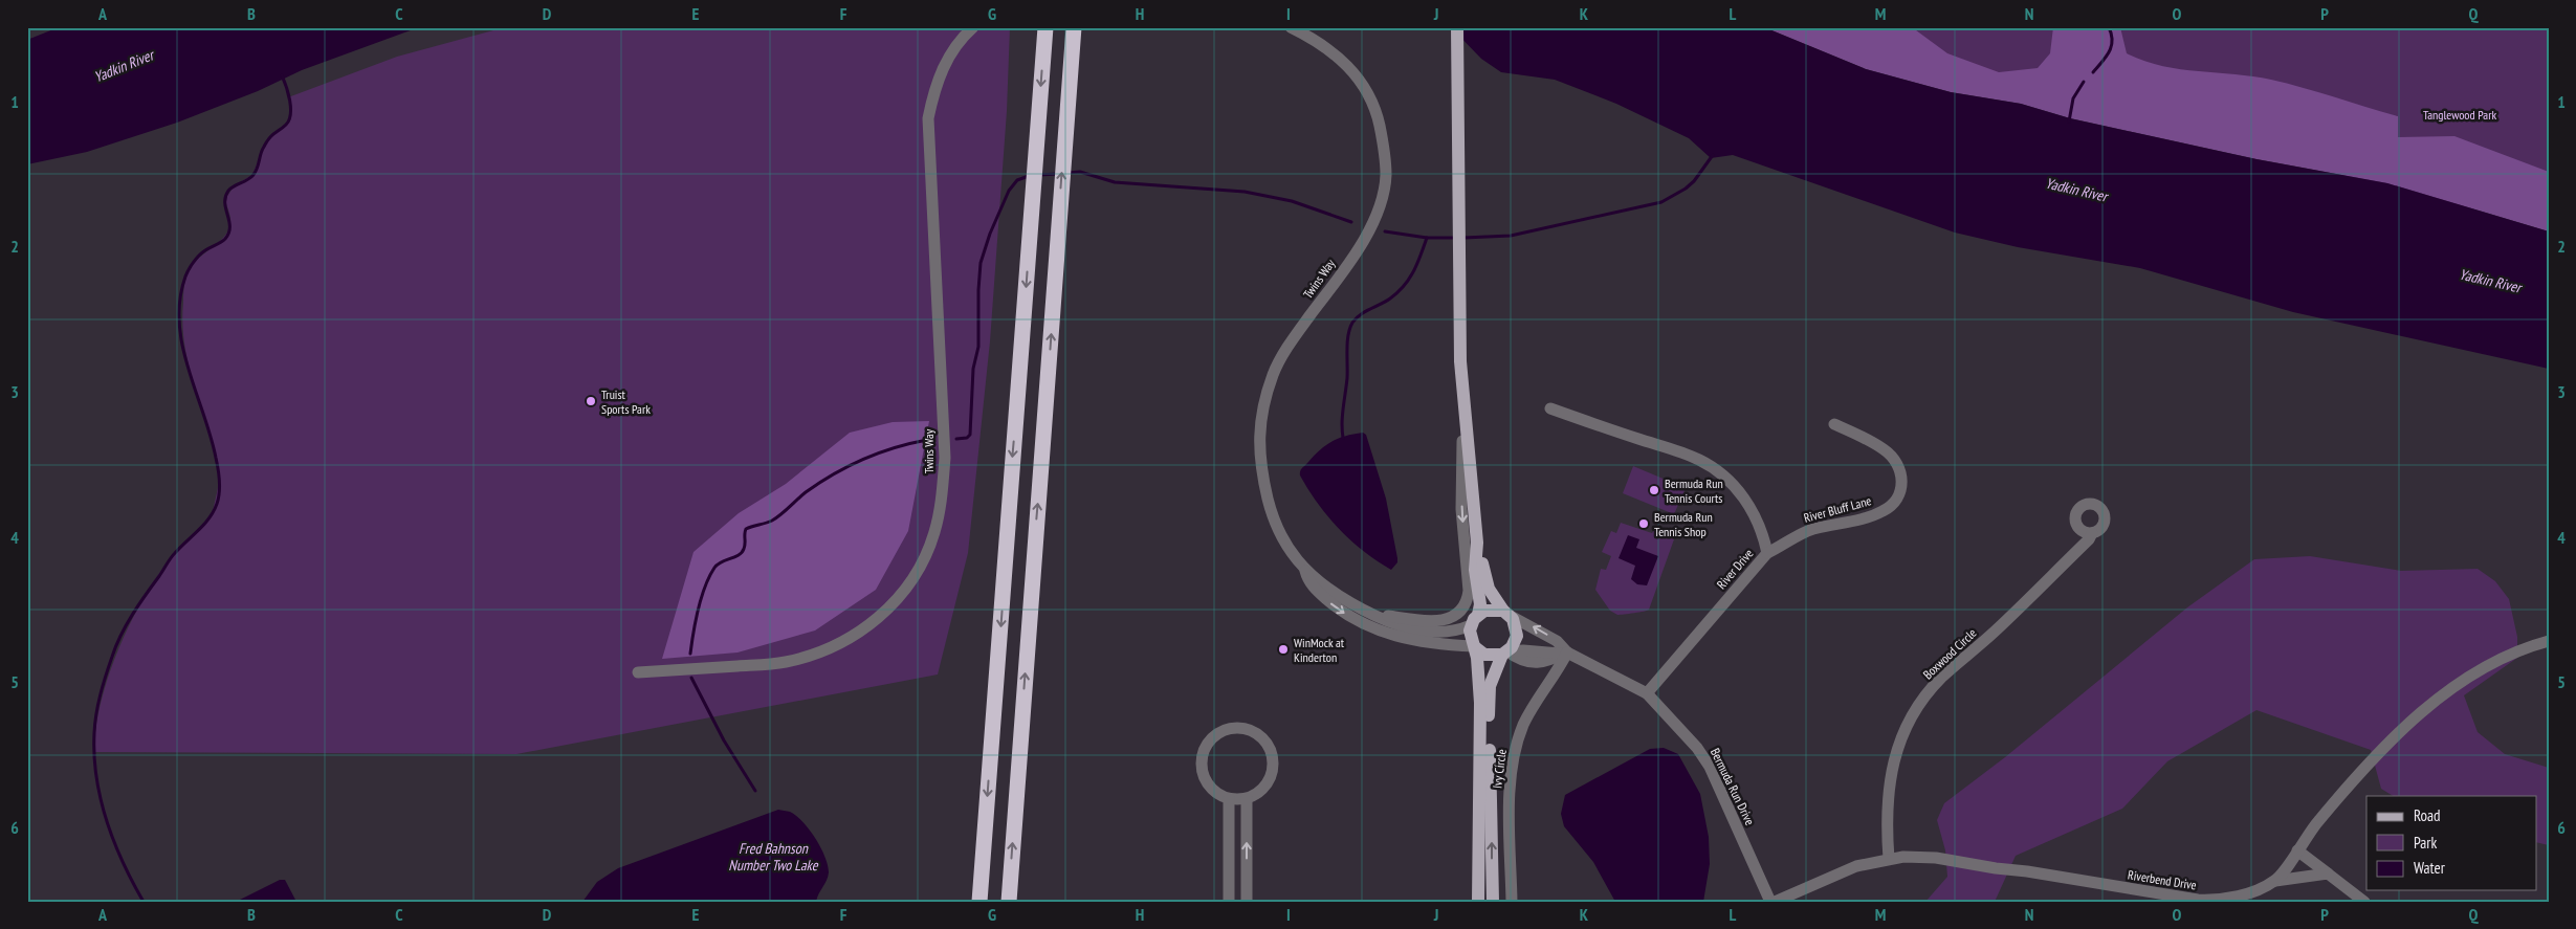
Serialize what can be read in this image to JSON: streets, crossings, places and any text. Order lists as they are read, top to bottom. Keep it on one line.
{"streets":{"street":["Twins Way","River Bluff Lane","River Drive","Boxwood Circle","Ivy Circle","Bermuda Run Drive","Riverbend Drive"]},"crossings":[["Twins Way","Bermuda Run Drive"],["River Bluff Lane","River Drive"],["River Drive","Bermuda Run Drive"],["Boxwood Circle","Riverbend Drive"],["Ivy Circle","Bermuda Run Drive"]],"water":["Yadkin River","Fred Bahnson Number Two Lake"],"parks":["Tanglewood Park"],"places":["Truist Sports Park","Bermuda Run Tennis Courts","Bermuda Run Tennis Shop","WinMock at Kinderton"],"legend":["Road","Park","Water"],"grid":{"columns":["A","B","C","D","E","F","G","H","I","J","K","L","M","N","O","P","Q"],"rows":["1","2","3","4","5","6"]}}
